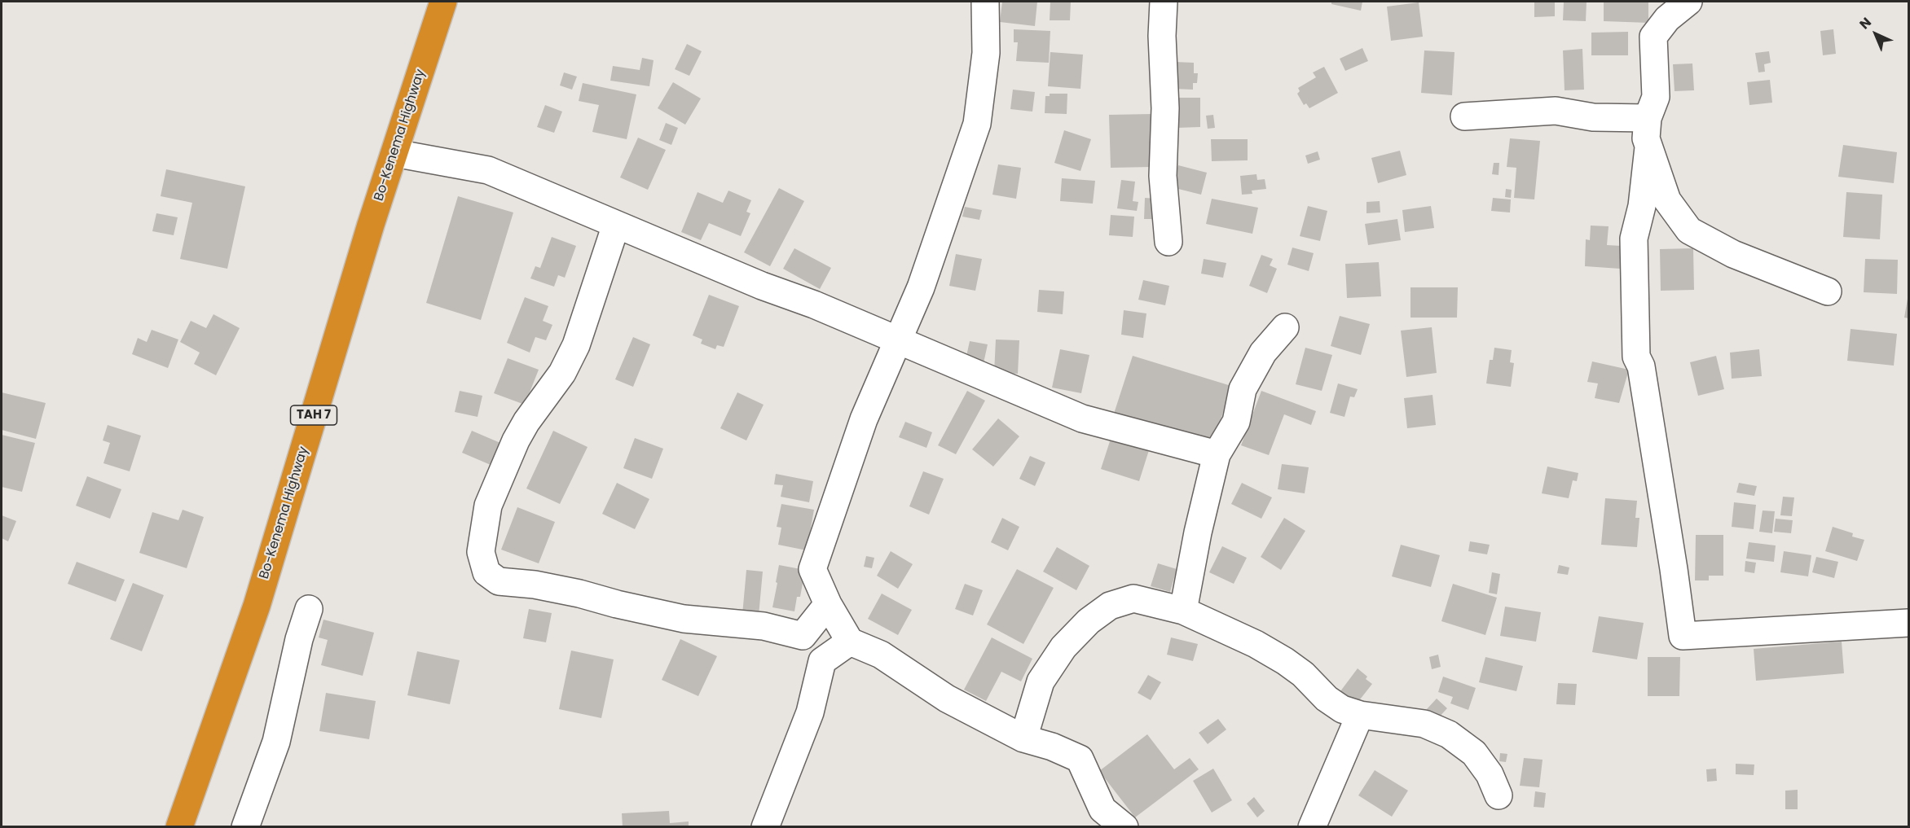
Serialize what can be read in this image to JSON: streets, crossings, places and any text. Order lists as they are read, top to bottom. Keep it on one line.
{"streets":{"highway":["Bo-Kenema Highway","TAH 7"]},"north":"top left"}
